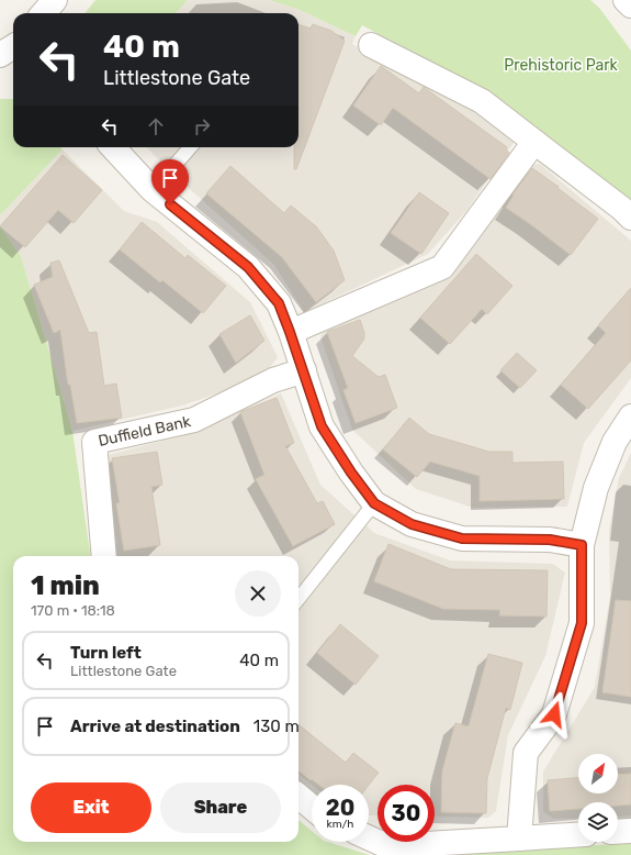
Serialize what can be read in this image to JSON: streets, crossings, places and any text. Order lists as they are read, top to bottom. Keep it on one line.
{"streets":{"street":["Duffield Bank"]},"parks":["Prehistoric Park"],"north":"top right","page":{"turn":["40 m","Littlestone Gate"],"heading":["1 min","170 m · 18:18"],"list":[{"name":"Turn left","note":"Littlestone Gate","value":"40 m"},{"name":"Arrive at destination","value":"130 m"}],"buttons":["Exit","Share"],"speed":"20 km/h","limit":"30"}}
